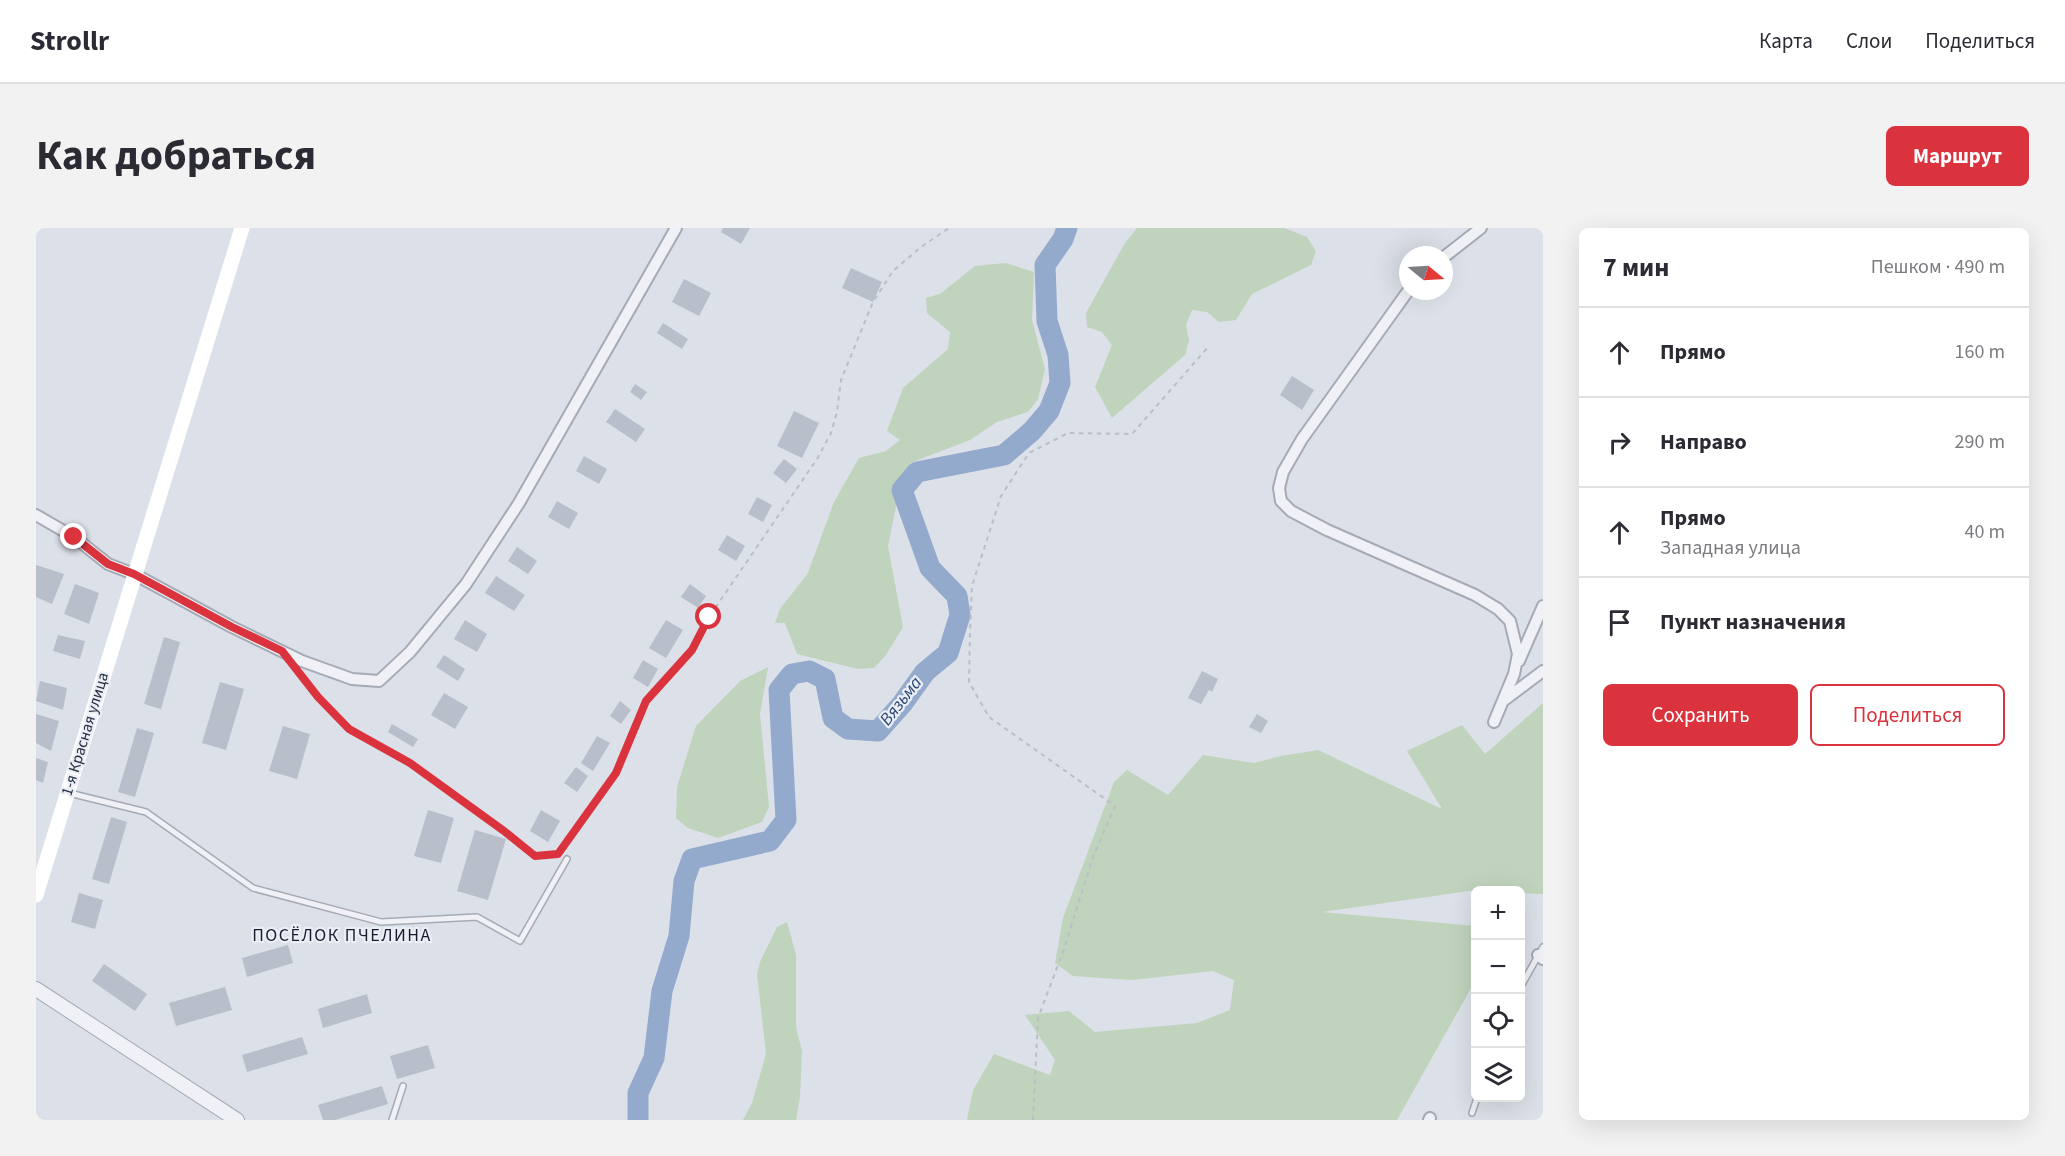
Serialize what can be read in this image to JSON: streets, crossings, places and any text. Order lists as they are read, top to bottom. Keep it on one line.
{"streets":{"main road":["1-я Красная улица"]},"districts":["ПОСЁЛОК ПЧЕЛИНА"],"water":["Вязьма"],"north":"right","page":{"header":"Strollr","nav":["Карта","Слои","Поделиться"],"title":"Как добраться","buttons":["Маршрут",["Сохранить","Поделиться"]],"heading":["7 мин","Пешком · 490 m"],"list":[["Прямо","160 m"],["Направо","290 m"],["Прямо","Западная улица","40 m"],"Пункт назначения"],"map_buttons":["+","−"]}}
